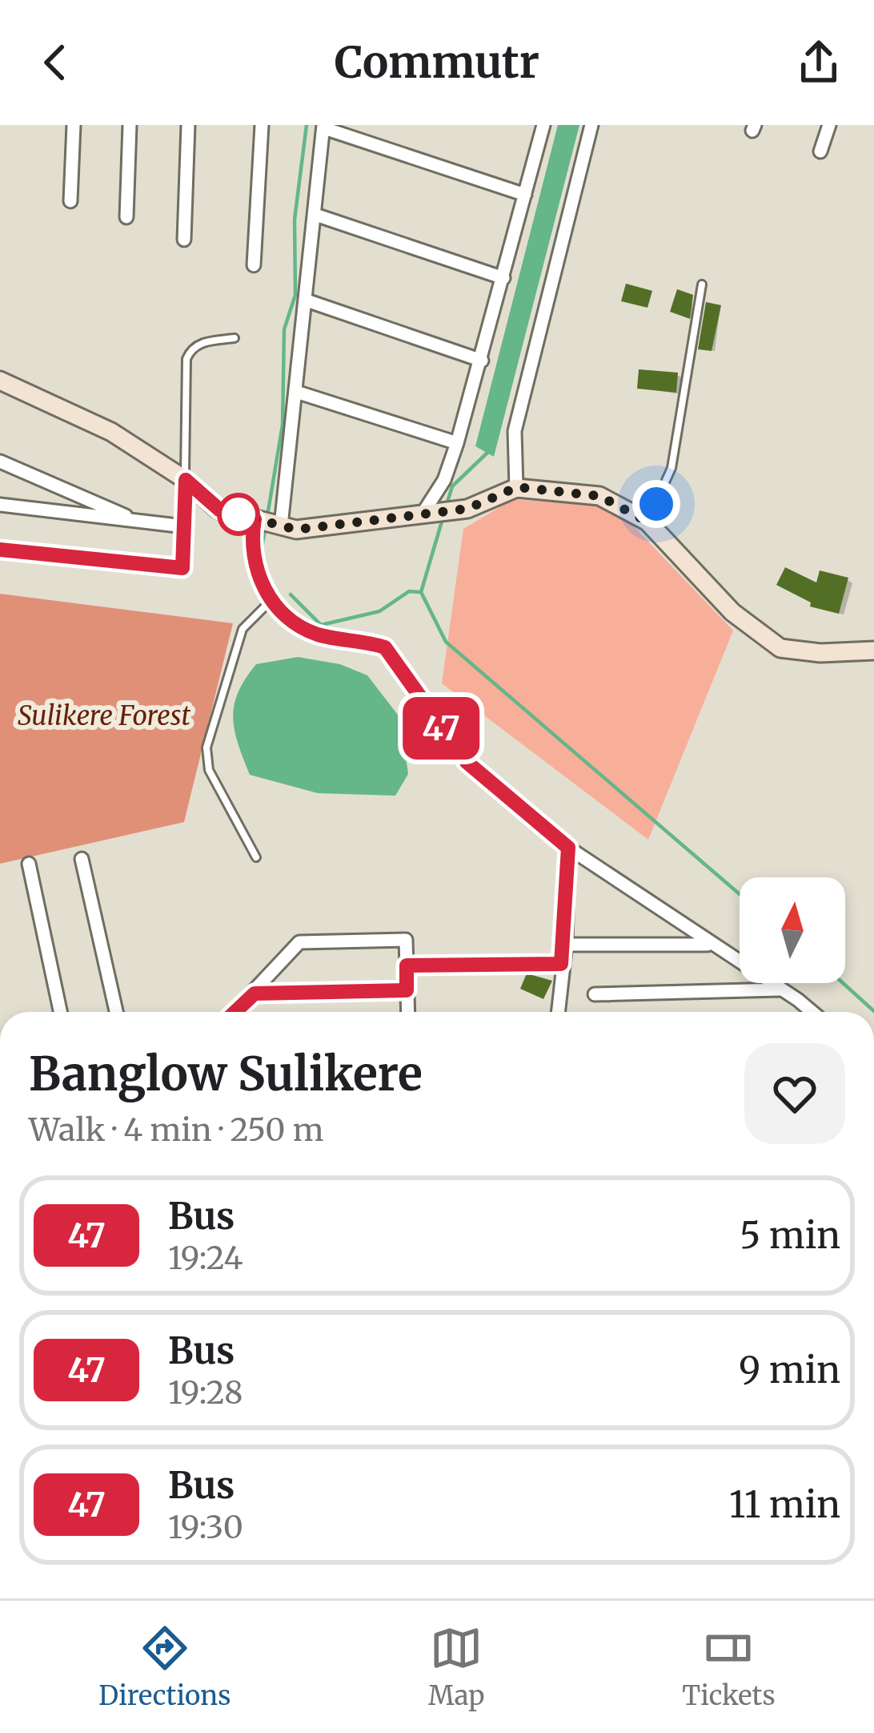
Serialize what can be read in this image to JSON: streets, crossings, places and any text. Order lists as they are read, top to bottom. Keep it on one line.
{"parks":["Sulikere Forest"],"lines":["bus line 47"],"north":"top","page":{"header":"Commutr","on_map":"47","heading":["Banglow Sulikere","Walk · 4 min · 250 m"],"list":[{"mark":"47","name":"Bus","note":"19:24","value":"5 min"},{"mark":"47","name":"Bus","note":"19:28","value":"9 min"},{"mark":"47","name":"Bus","note":"19:30","value":"11 min"}],"tabs":["Directions","Map","Tickets"]}}
